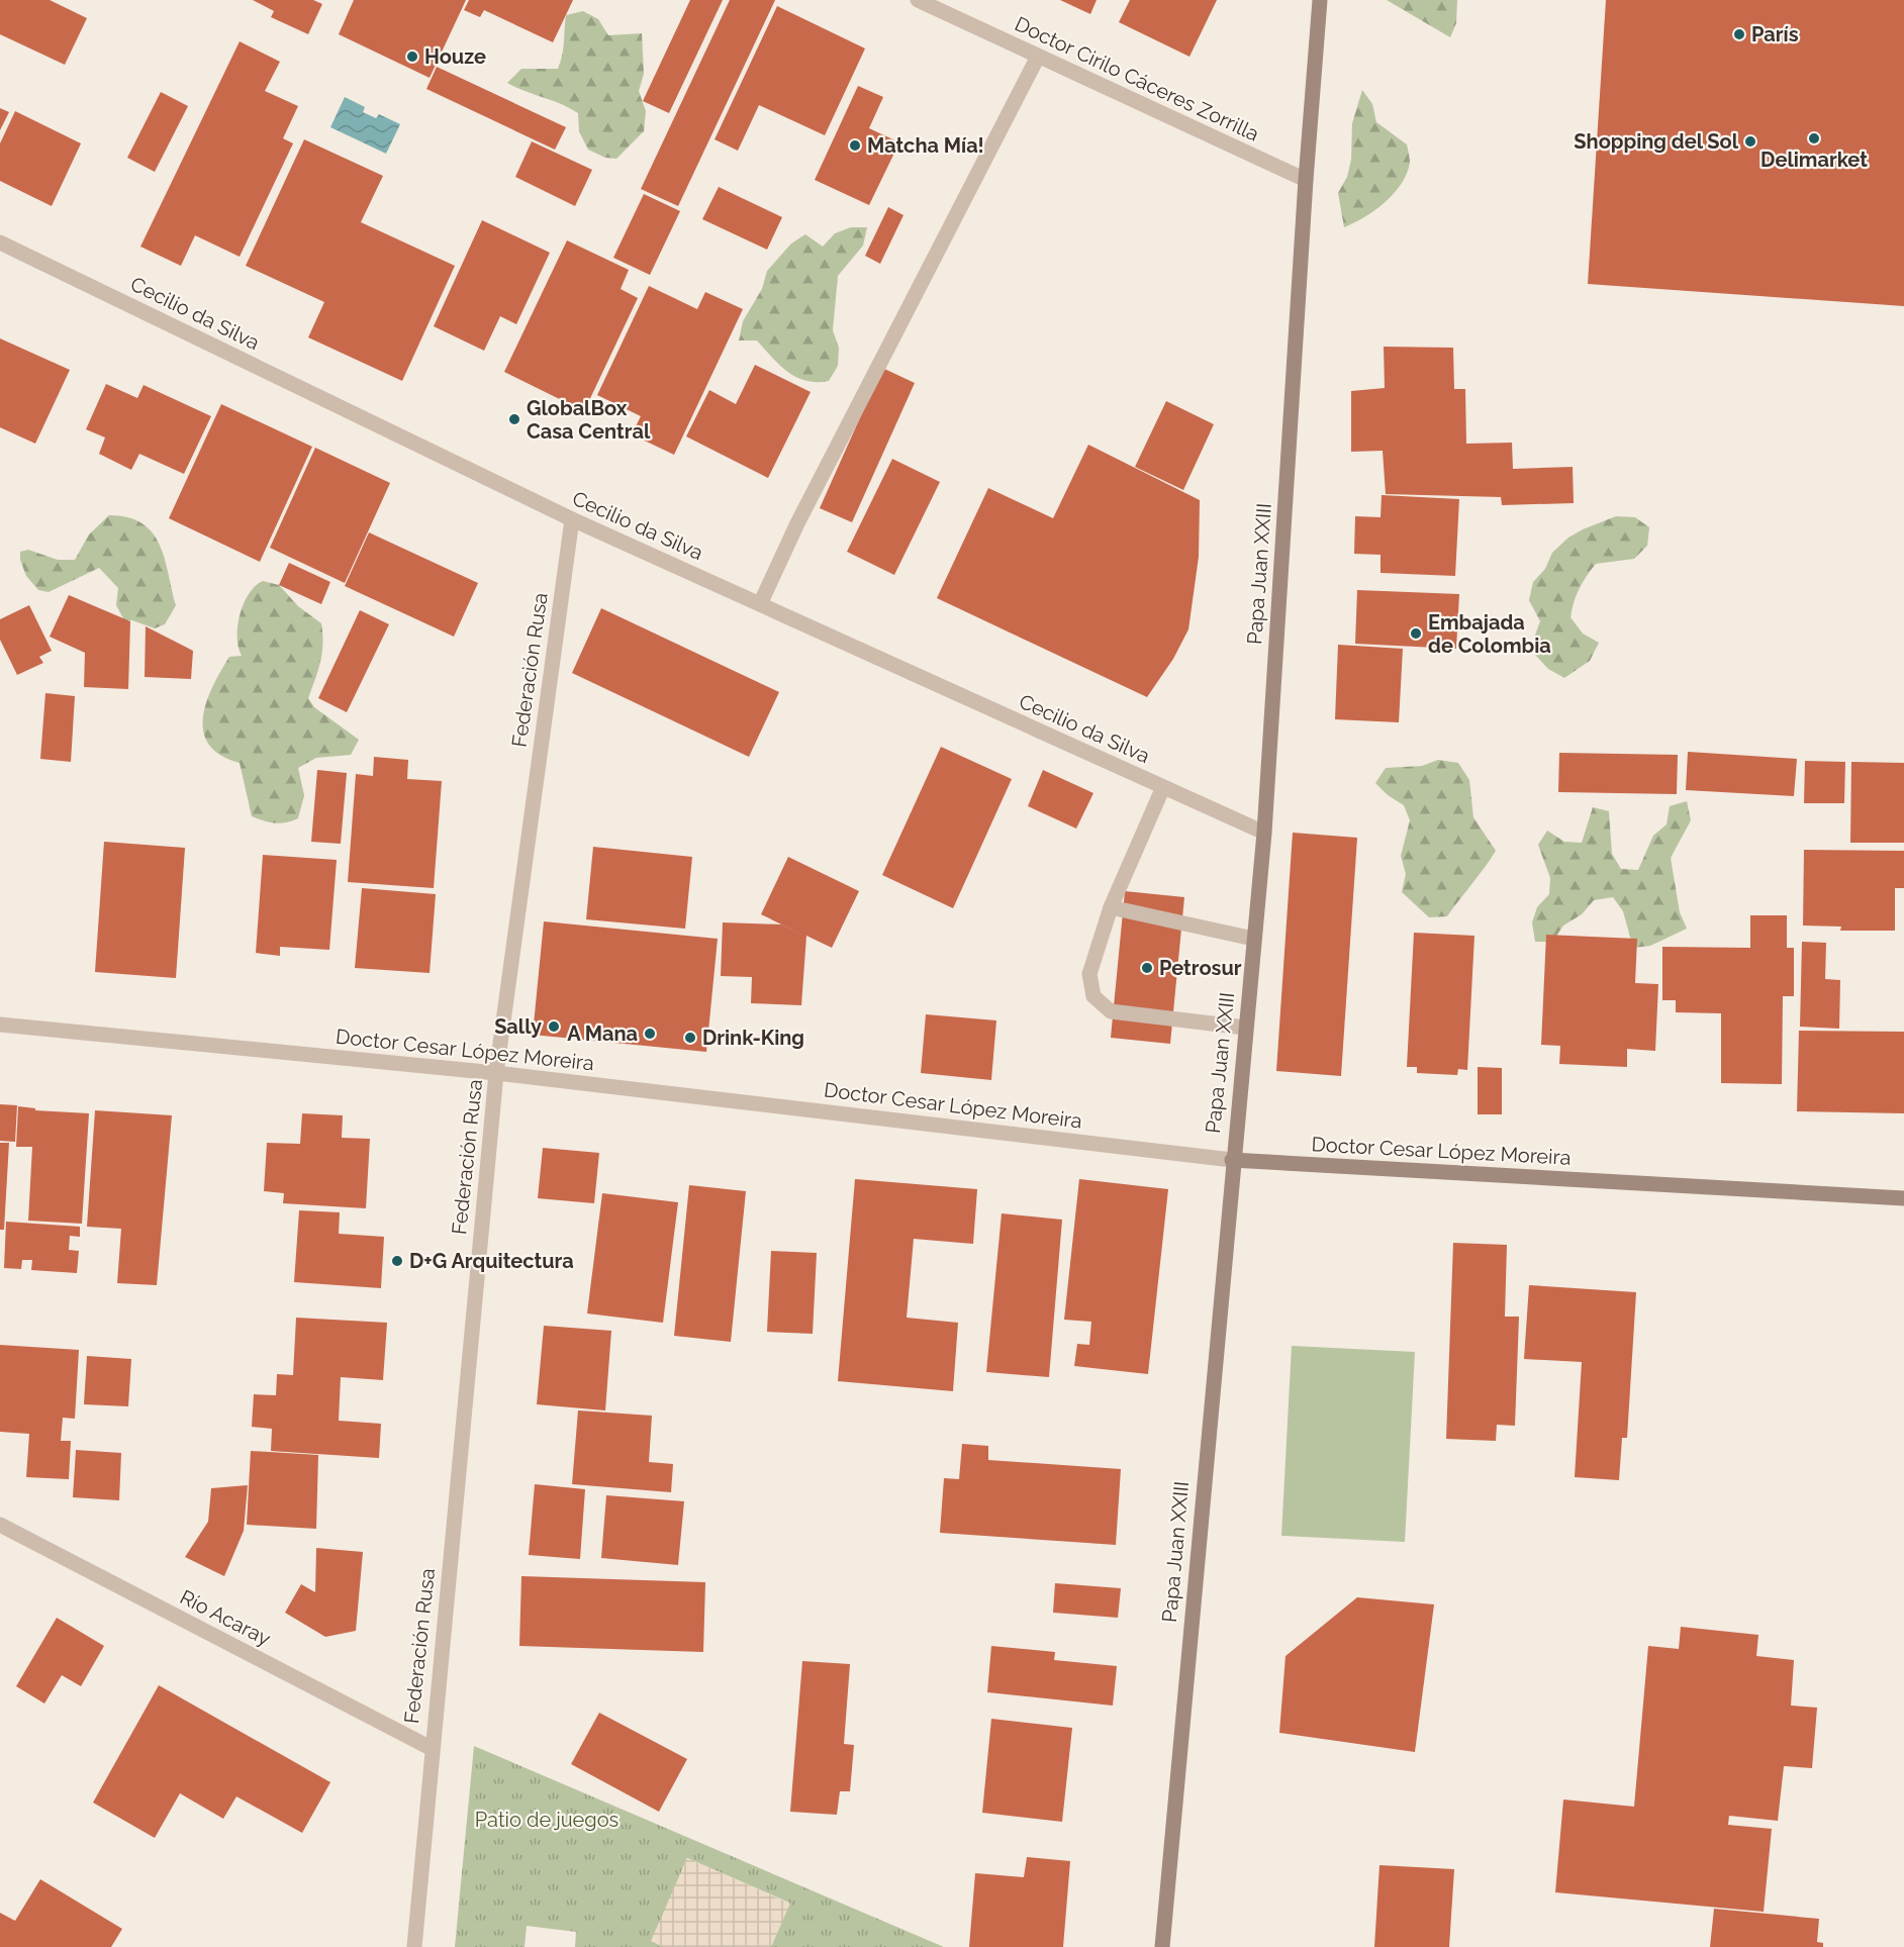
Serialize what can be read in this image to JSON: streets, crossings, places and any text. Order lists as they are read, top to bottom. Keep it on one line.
{"streets":{"street":["Doctor Cirilo Cáceres Zorrilla","Cecilio da Silva","Papa Juan XXIII","Federación Rusa","Doctor Cesar López Moreira","Río Acaray"]},"crossings":[["Doctor Cirilo Cáceres Zorrilla","Papa Juan XXIII"],["Cecilio da Silva","Papa Juan XXIII"],["Cecilio da Silva","Federación Rusa"],["Papa Juan XXIII","Doctor Cesar López Moreira"],["Federación Rusa","Doctor Cesar López Moreira"],["Federación Rusa","Río Acaray"]],"parks":["Patio de juegos"],"places":["París","Houze","Delimarket","Shopping del Sol","Matcha Mía!","GlobalBox Casa Central","Embajada de Colombia","Petrosur","Sally","A Mana","Drink-King","D+G Arquitectura"]}
